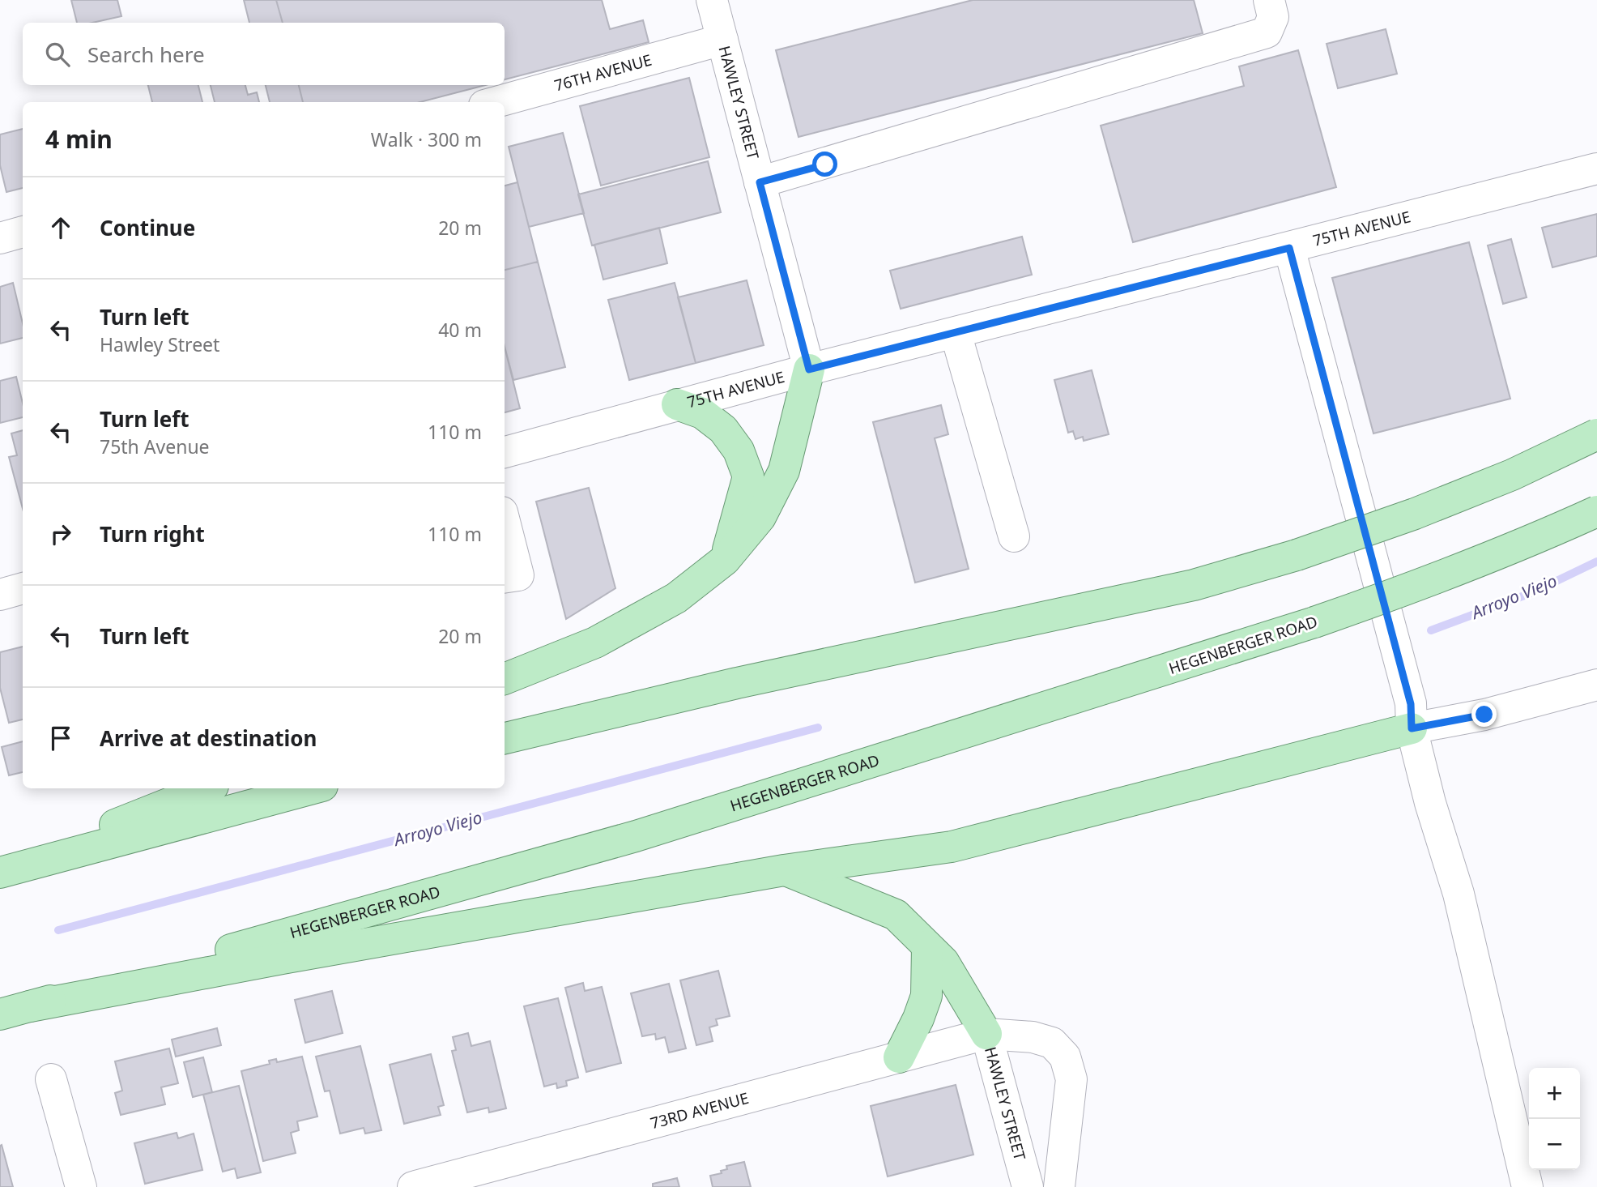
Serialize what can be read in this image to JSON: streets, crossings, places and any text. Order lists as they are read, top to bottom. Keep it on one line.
{"streets":{"main road":["HEGENBERGER ROAD"],"street":["76TH AVENUE","HAWLEY STREET","75TH AVENUE","73RD AVENUE"]},"crossings":[["76TH AVENUE","HAWLEY STREET"],["HAWLEY STREET","75TH AVENUE"],["HAWLEY STREET","73RD AVENUE"]],"water":["Arroyo Viejo"],"page":{"search":"Search here","heading":["4 min","Walk · 300 m"],"list":[["Continue","20 m"],["Turn left","Hawley Street","40 m"],["Turn left","75th Avenue","110 m"],["Turn right","110 m"],["Turn left","20 m"],"Arrive at destination"],"map_buttons":["+","−"]}}
